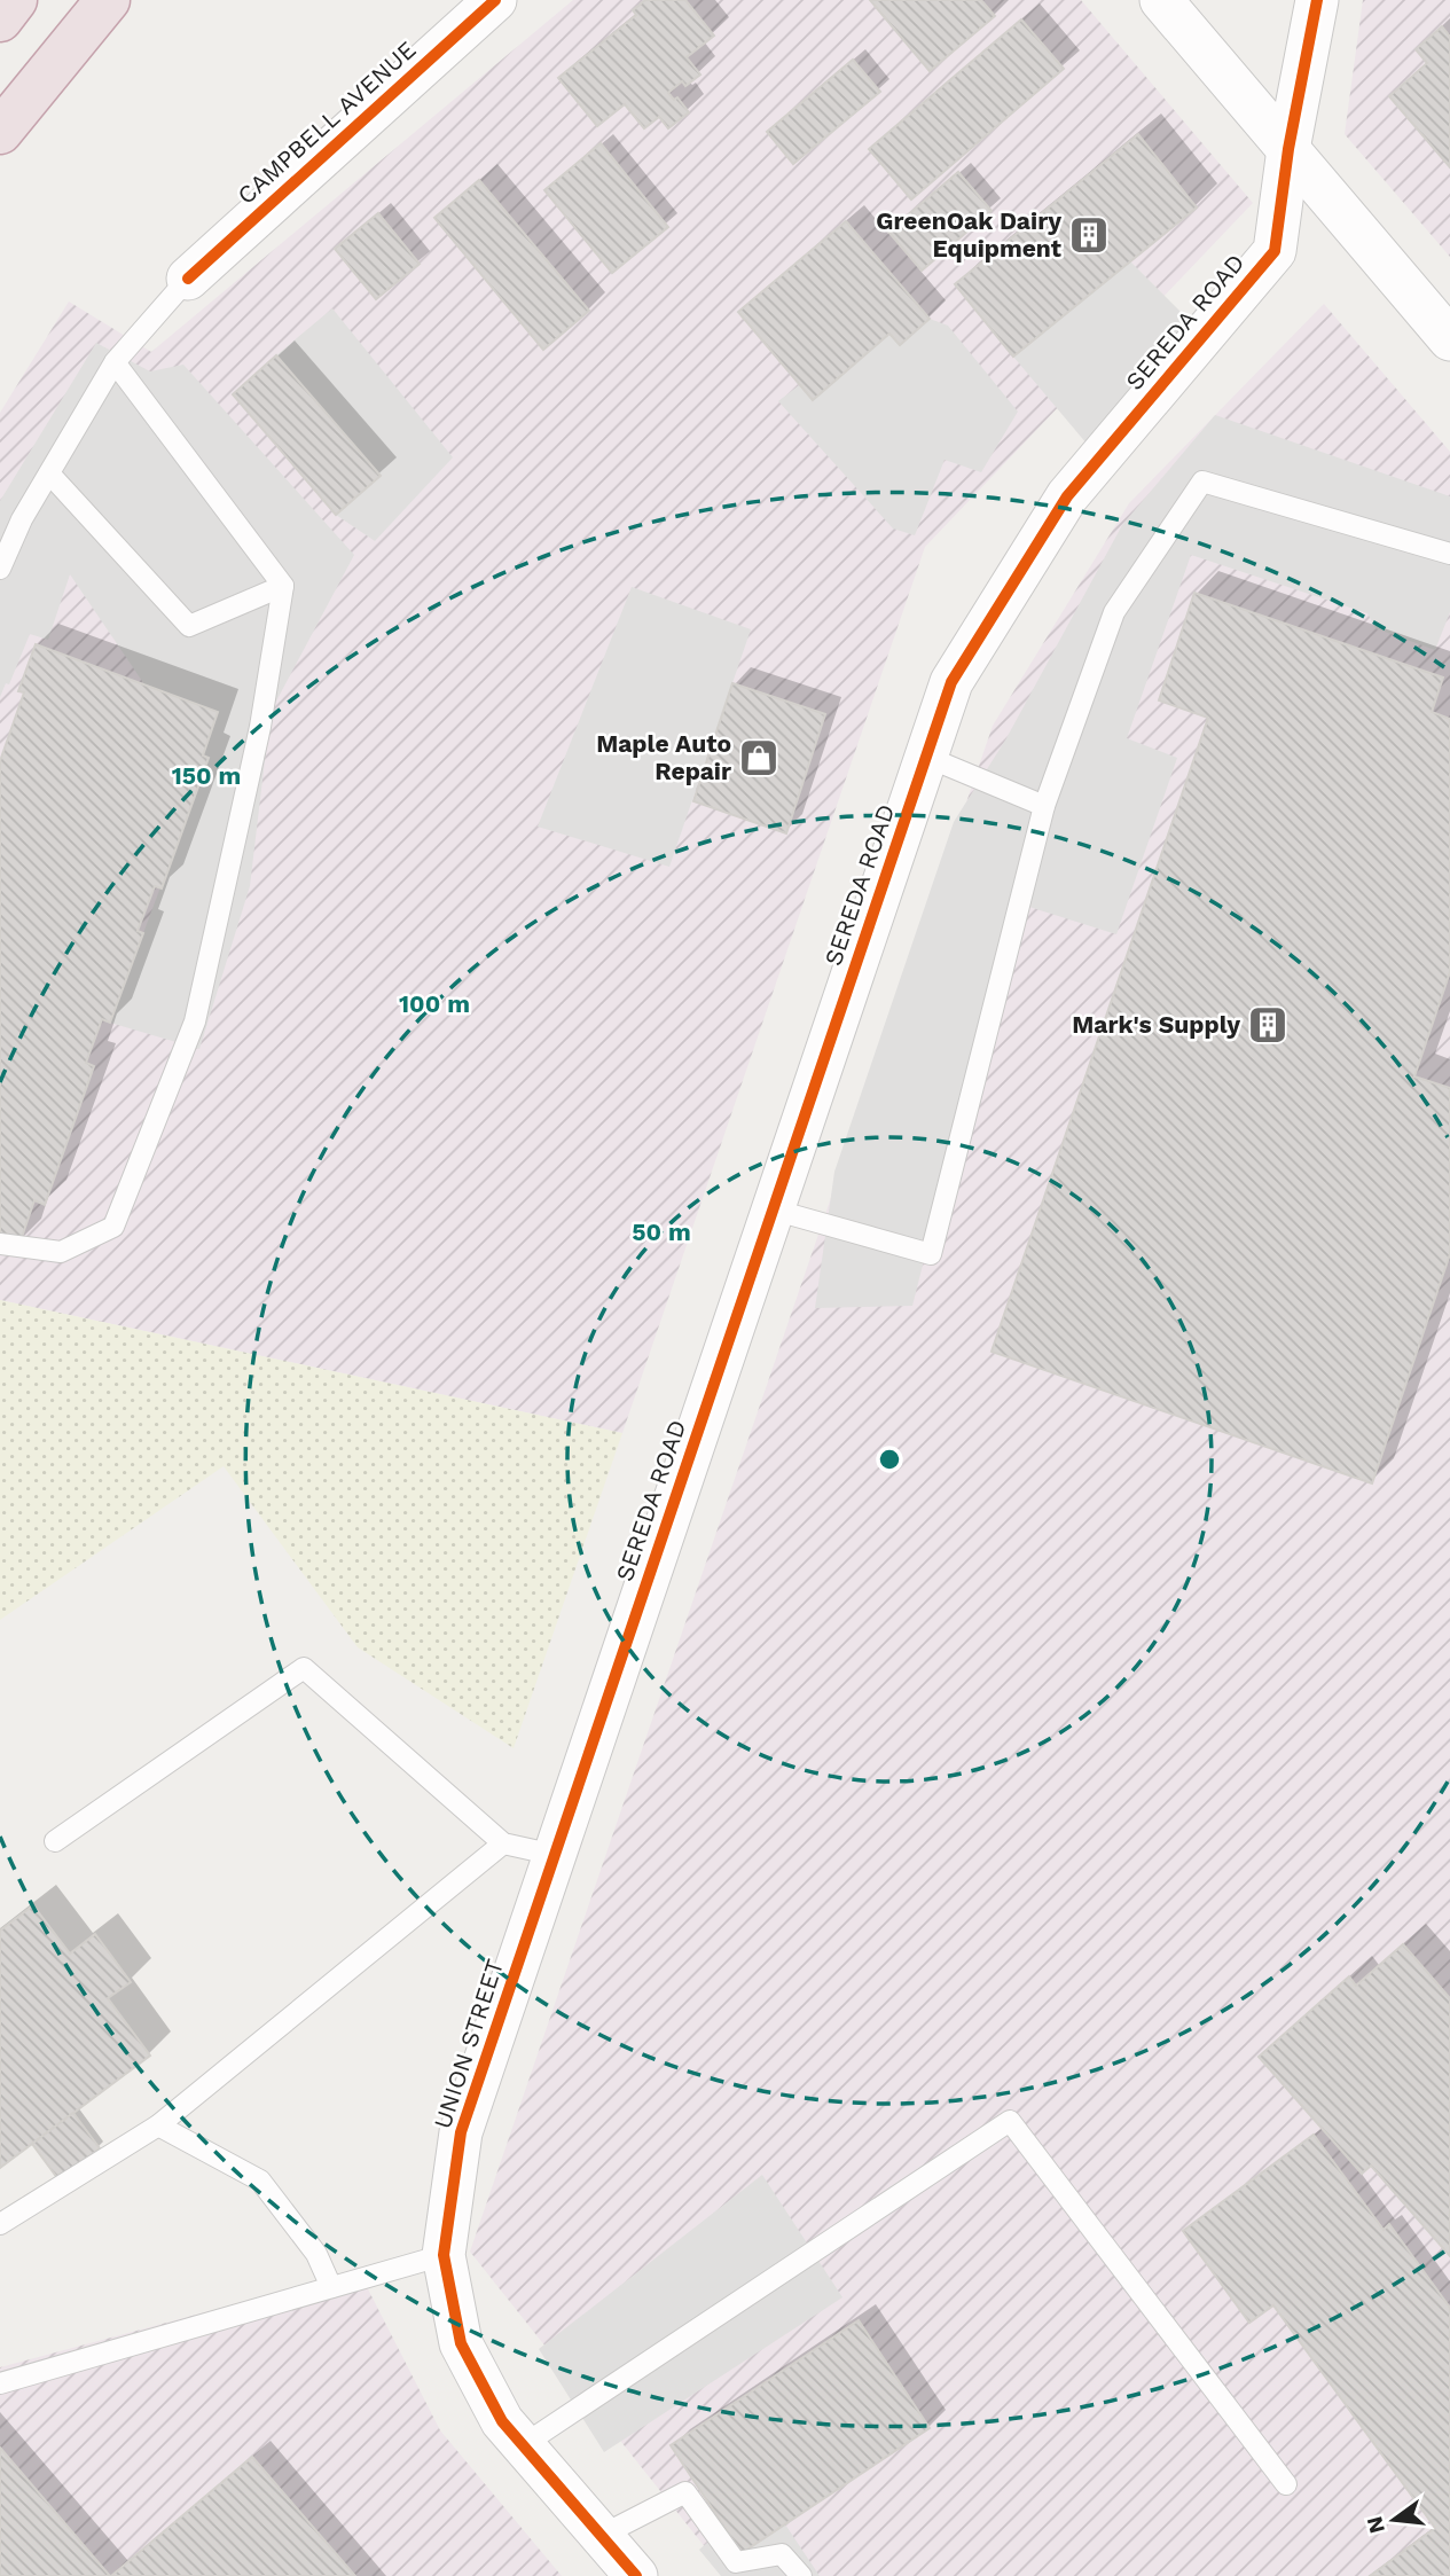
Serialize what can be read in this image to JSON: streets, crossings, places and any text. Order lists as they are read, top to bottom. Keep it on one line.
{"streets":{"street":["CAMPBELL AVENUE","SEREDA ROAD","UNION STREET"]},"crossings":[["SEREDA ROAD","UNION STREET"]],"places":{"building":["GreenOak Dairy Equipment","Mark's Supply"],"shop":["Maple Auto Repair"]},"north":"left","rings":["150 m","100 m","50 m"]}
